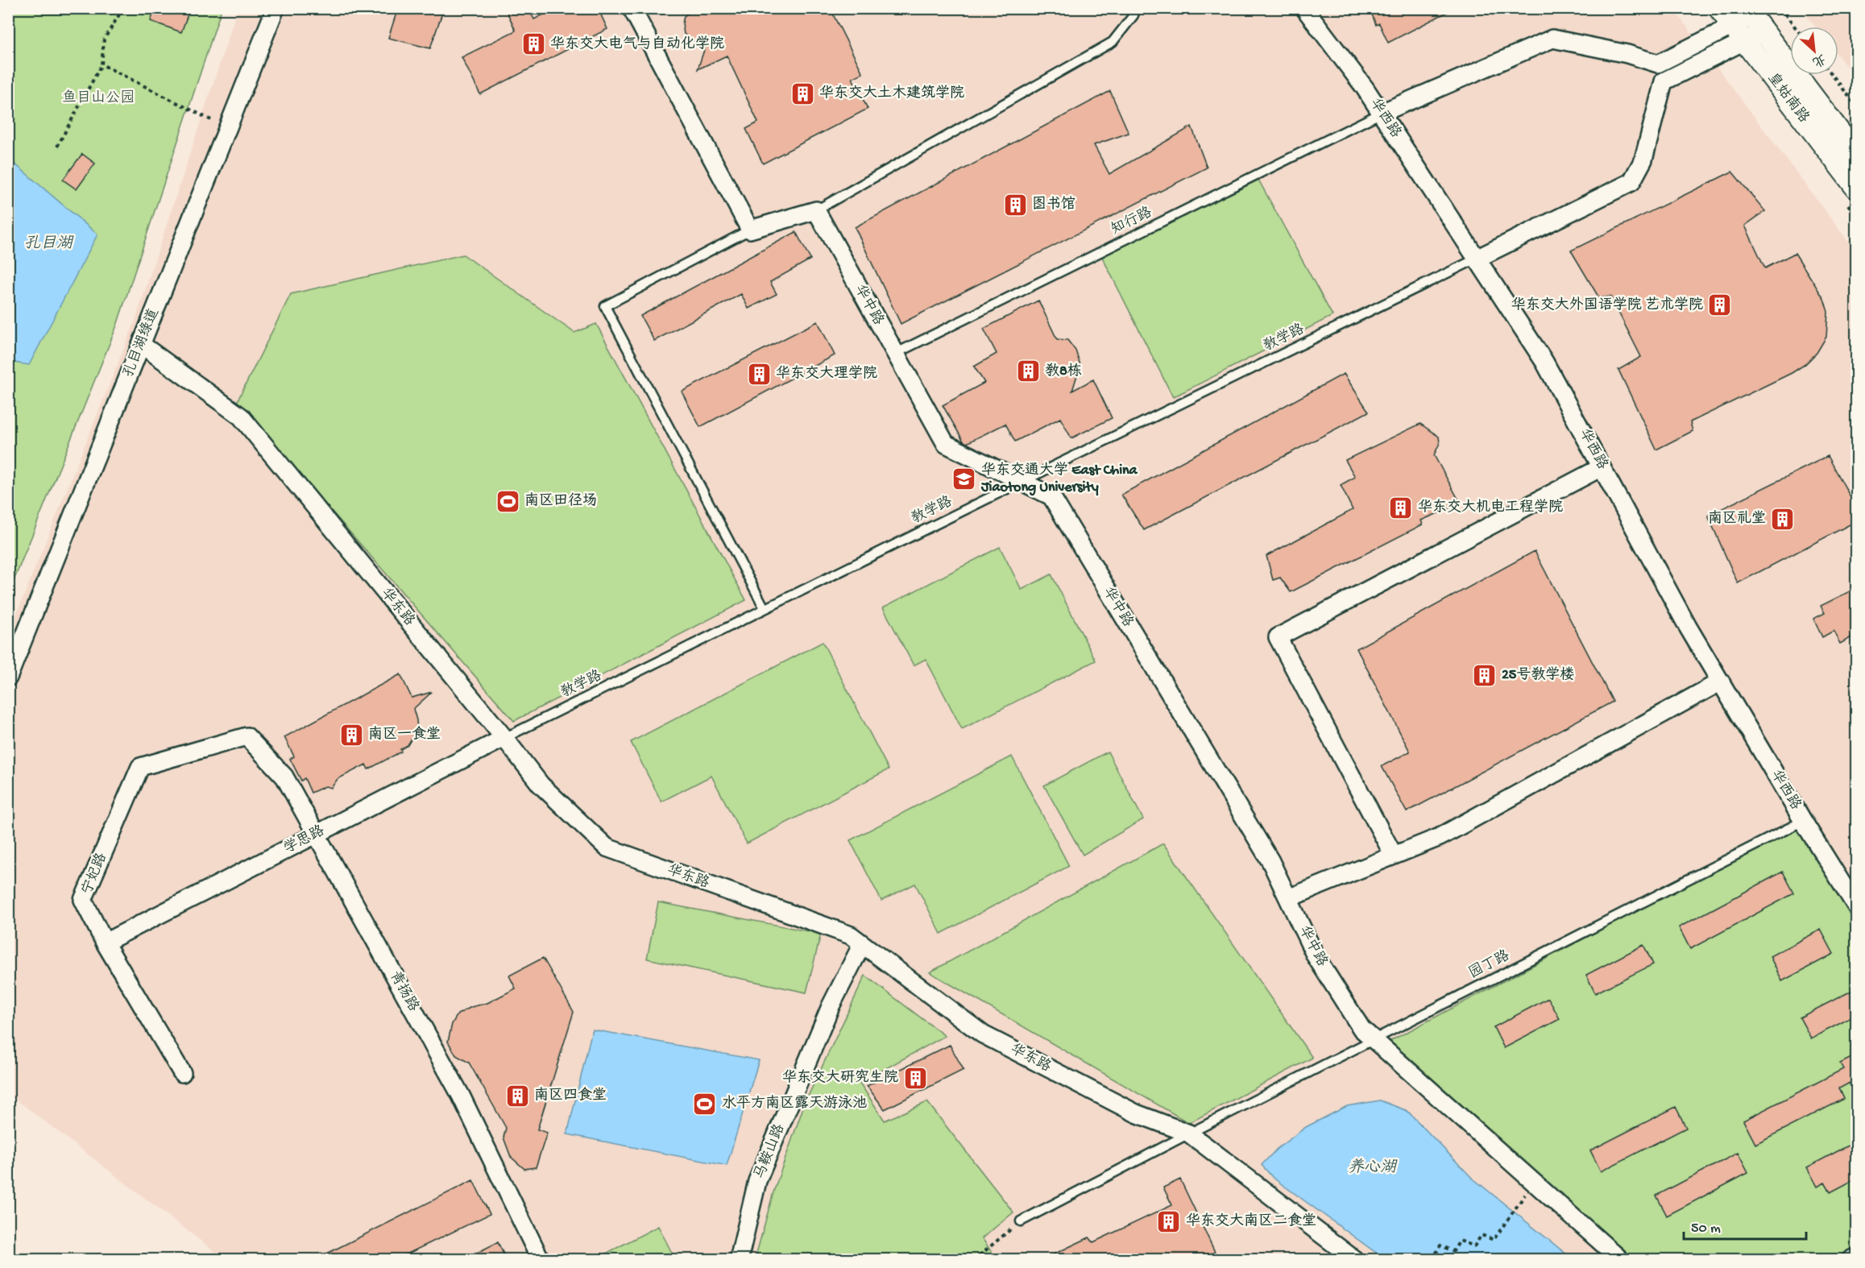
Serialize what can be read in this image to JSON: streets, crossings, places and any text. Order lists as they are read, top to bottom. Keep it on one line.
{"streets":{"street":["皇姑南路","华西路","华中路","孔目湖绿道","华东路","学思路","宁妃路","青扬路","马鞍山路"],"lane":["知行路","教学路","园丁路"]},"crossings":[["华西路","知行路"],["华西路","教学路"],["华西路","园丁路"],["知行路","华中路"],["华中路","教学路"],["华中路","园丁路"],["教学路","华东路"],["教学路","学思路"],["孔目湖绿道","华东路"],["华东路","学思路"],["华东路","园丁路"],["华东路","马鞍山路"],["学思路","宁妃路"],["学思路","青扬路"],["宁妃路","青扬路"]],"water":["孔目湖","养心湖"],"parks":["鱼目山公园"],"places":{"building":["华东交大电气与自动化学院","华东交大土木建筑学院","图书馆","华东交大外国语学院 艺术学院","教8栋","华东交大理学院","华东交大机电工程学院","南区礼堂","25号教学楼","南区一食堂","华东交大研究生院","南区四食堂","华东交大南区二食堂"],"school or university":["华东交通大学 East China Jiaotong University"],"sports":["南区田径场","水平方南区露天游泳池"]},"scale_bar":"50 m","north":"bottom right"}
